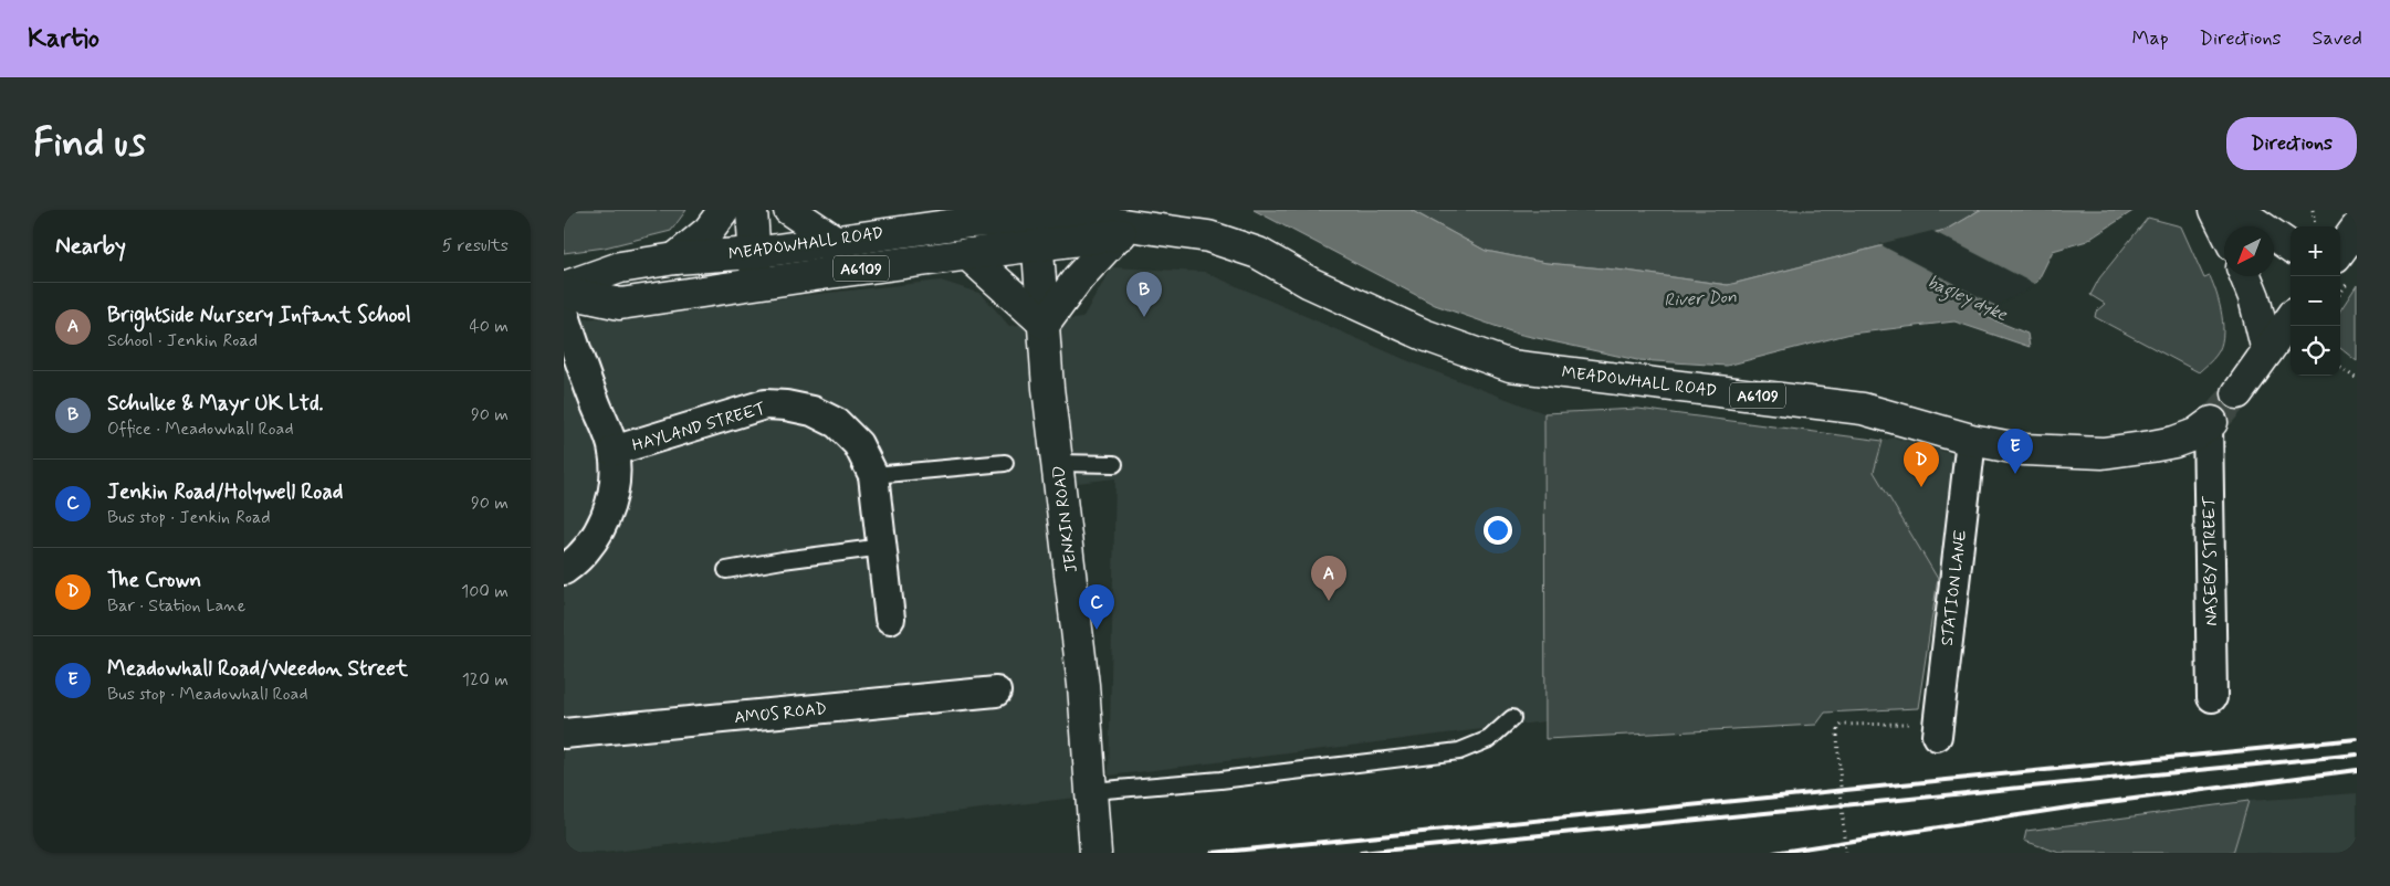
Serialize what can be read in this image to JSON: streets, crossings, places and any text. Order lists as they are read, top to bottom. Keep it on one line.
{"streets":{"main road":["MEADOWHALL ROAD","A6109","JENKIN ROAD"],"street":["HAYLAND STREET","NASEBY STREET","STATION LANE","AMOS ROAD"]},"crossings":[["MEADOWHALL ROAD","JENKIN ROAD"],["MEADOWHALL ROAD","NASEBY STREET"],["MEADOWHALL ROAD","STATION LANE"]],"water":["River Don","bagley dyke"],"north":"bottom left","page":{"header":"Kartio","nav":["Map","Directions","Saved"],"buttons":"Directions","title":"Find us","heading":["Nearby","5 results"],"map_buttons":["+","−"],"pins":["B","E","D","A","C"],"list":[{"mark":"A","name":"Brightside Nursery Infant School","note":"School · Jenkin Road","value":"40 m"},{"mark":"B","name":"Schulke & Mayr UK Ltd.","note":"Office · Meadowhall Road","value":"90 m"},{"mark":"C","name":"Jenkin Road/Holywell Road","note":"Bus stop · Jenkin Road","value":"90 m"},{"mark":"D","name":"The Crown","note":"Bar · Station Lane","value":"100 m"},{"mark":"E","name":"Meadowhall Road/Weedon Street","note":"Bus stop · Meadowhall Road","value":"120 m"}]}}
